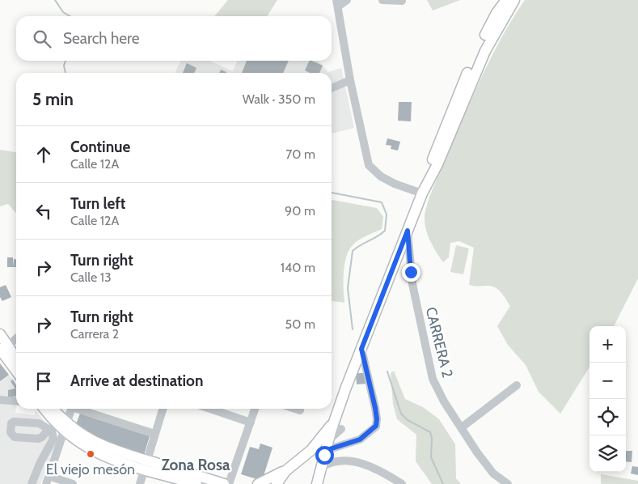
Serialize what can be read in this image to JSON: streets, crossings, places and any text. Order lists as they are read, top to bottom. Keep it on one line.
{"streets":{"street":["CARRERA 2"]},"districts":["Zona Rosa"],"places":["El viejo mesón"],"page":{"search":"Search here","heading":["5 min","Walk · 350 m"],"list":[["Continue","Calle 12A","70 m"],["Turn left","Calle 12A","90 m"],["Turn right","Calle 13","140 m"],["Turn right","Carrera 2","50 m"],"Arrive at destination"],"map_buttons":["+","−"]}}
